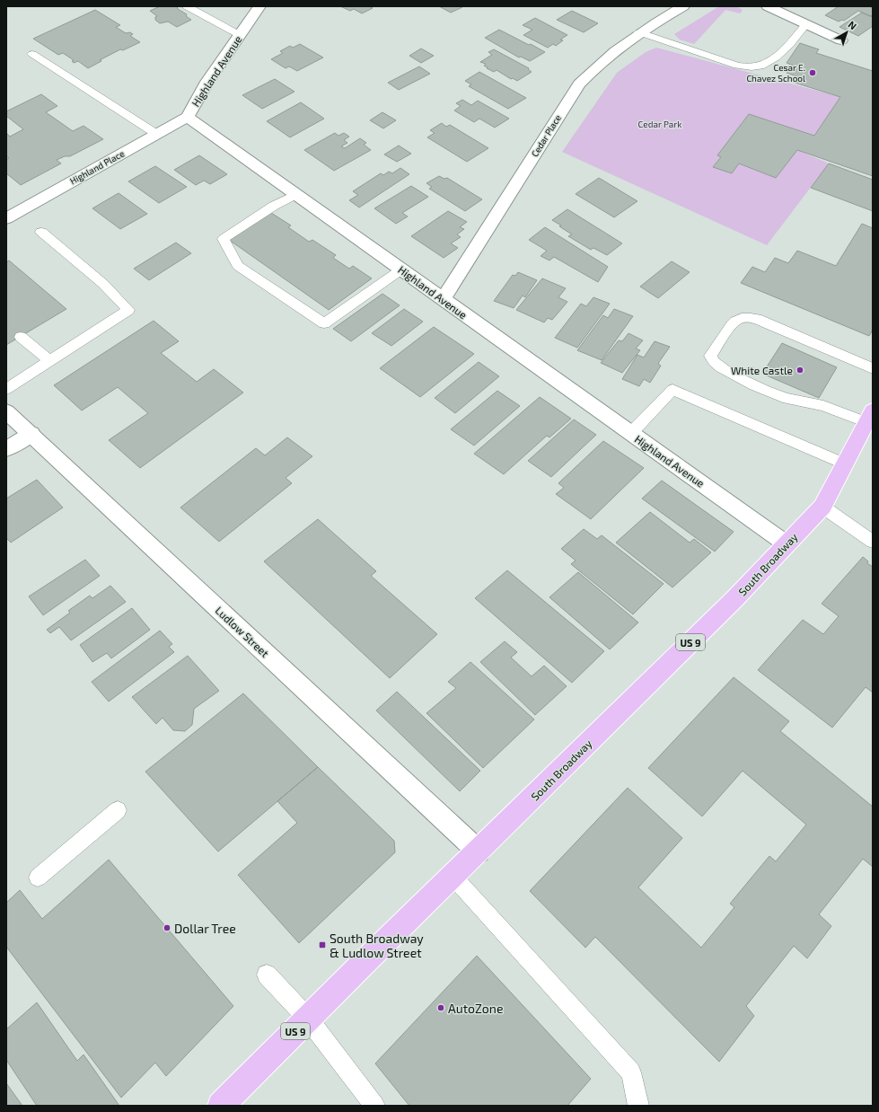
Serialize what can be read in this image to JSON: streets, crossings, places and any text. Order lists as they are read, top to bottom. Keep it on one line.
{"streets":{"main road":["South Broadway","US 9"],"street":["Highland Avenue","Cedar Place","Highland Place","Ludlow Street"]},"crossings":[["Highland Avenue","Cedar Place"],["Highland Avenue","Highland Place"],["Highland Avenue","South Broadway"],["South Broadway","Ludlow Street"]],"parks":["Cedar Park"],"places":{"other":["Cesar E. Chavez School","White Castle","Dollar Tree","AutoZone"],"transit":["South Broadway & Ludlow Street"]},"north":"top right"}
